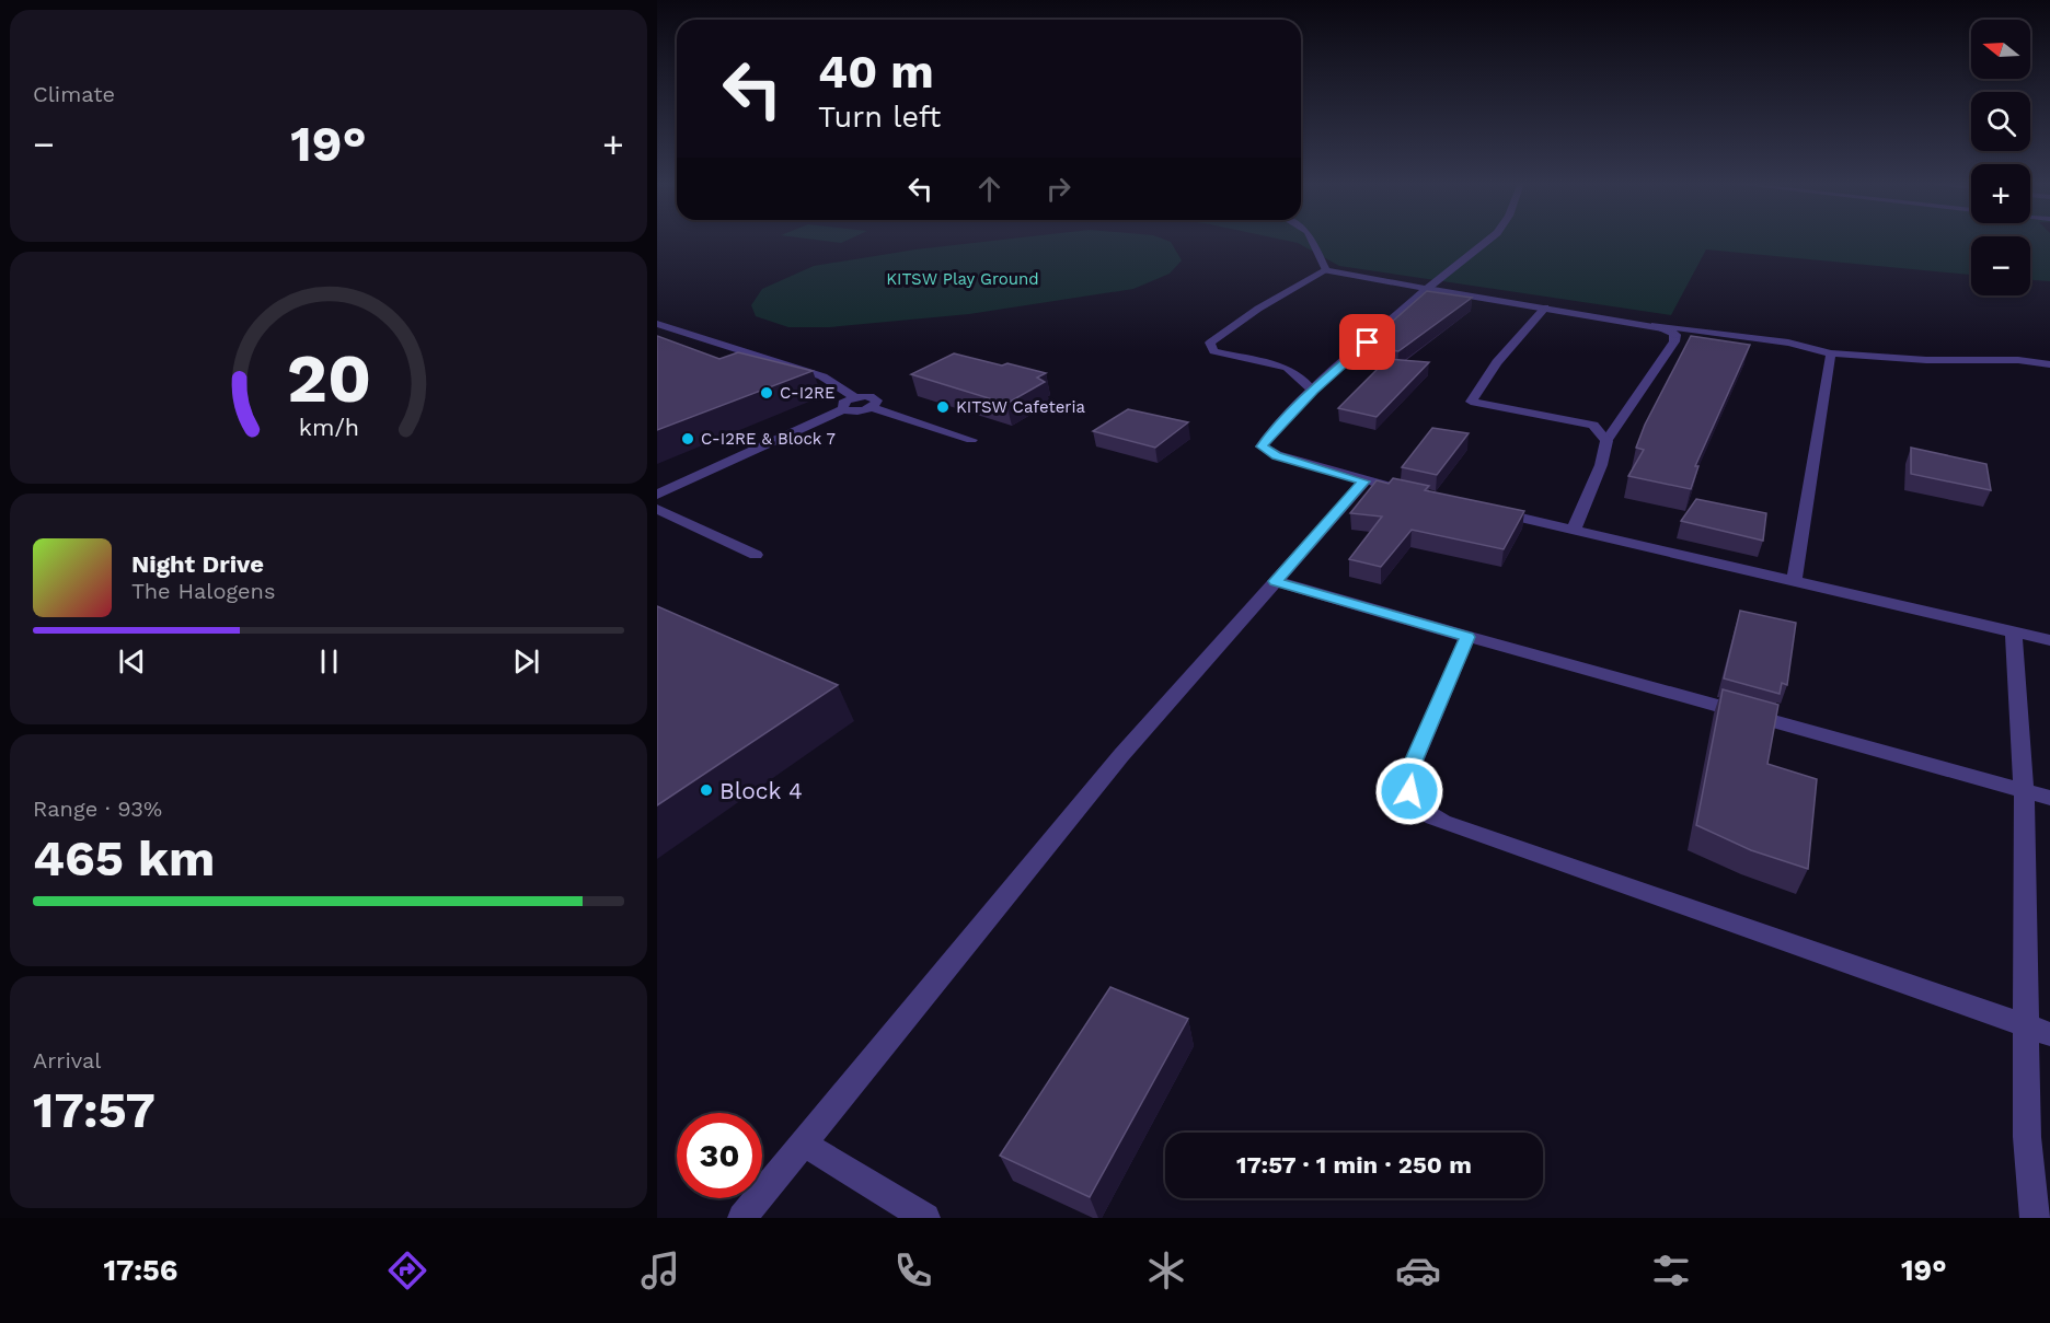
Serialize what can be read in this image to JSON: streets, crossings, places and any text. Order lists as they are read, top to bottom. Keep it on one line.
{"parks":["KITSW Play Ground"],"places":["C-I2RE","KITSW Cafeteria","C-I2RE & Block 7","Block 4"],"north":"left","page":{"tile":["Climate",["Range · 93%","465 km"],["Arrival","17:57"]],"map_buttons":["+","−"],"turn":["40 m","Turn left"],"heat":["−","19°","+"],"song":["Night Drive","The Halogens"],"limit":"30","trip":"17:57 · 1 min · 250 m","tabs":["17:56","19°"],"gauge":["20","km/h"]}}
